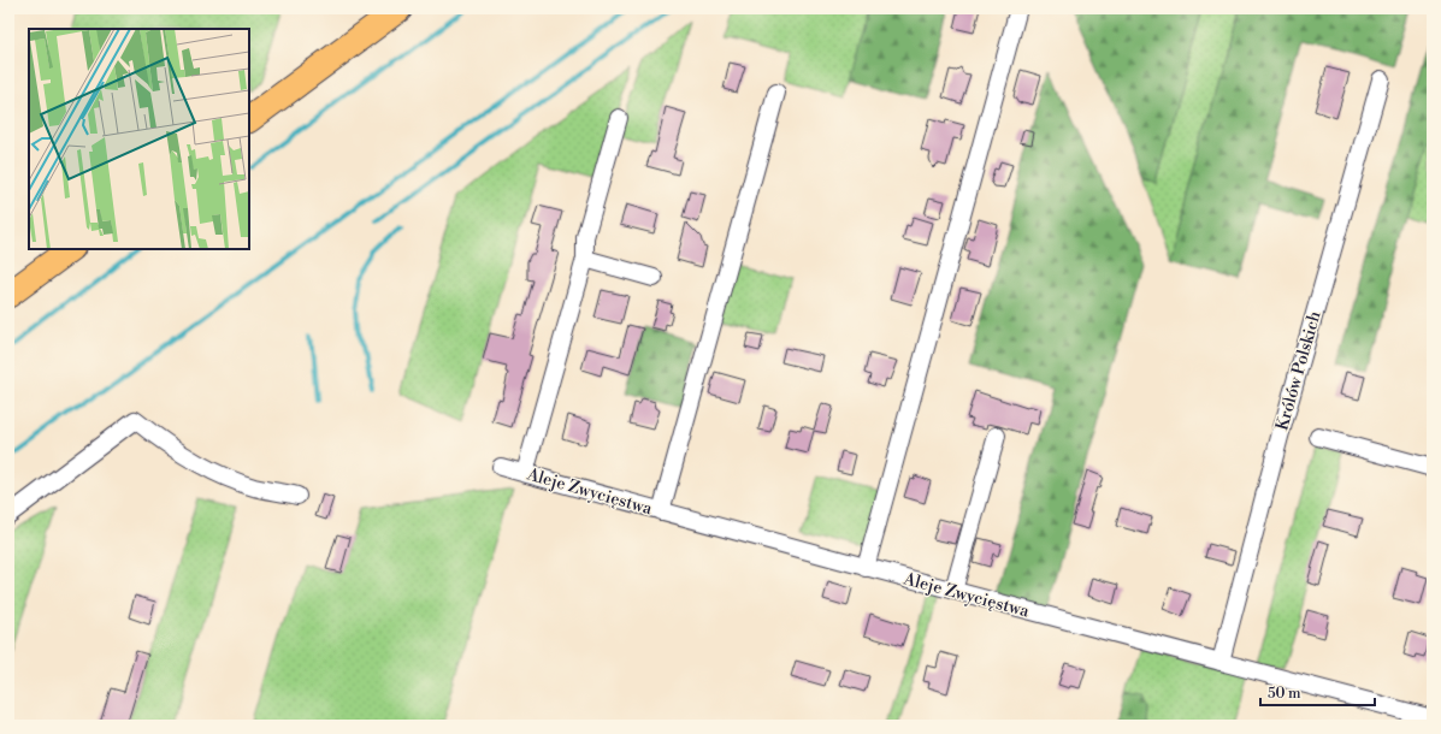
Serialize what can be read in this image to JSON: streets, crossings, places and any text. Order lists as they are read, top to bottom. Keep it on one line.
{"streets":{"street":["Królów Polskich","Aleje Zwycięstwa"]},"crossings":[["Królów Polskich","Aleje Zwycięstwa"]],"scale_bar":"50 m"}
